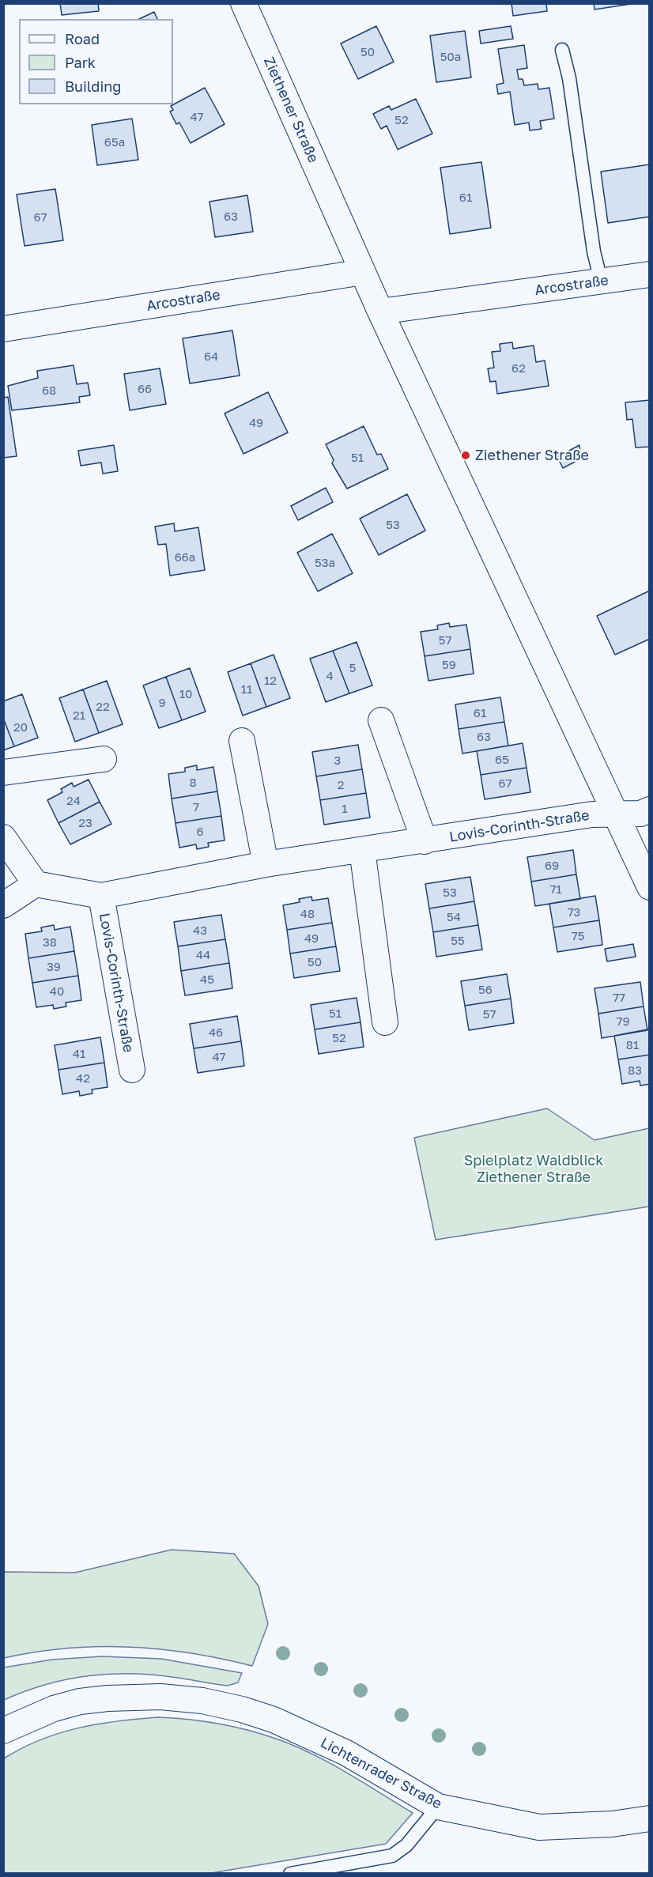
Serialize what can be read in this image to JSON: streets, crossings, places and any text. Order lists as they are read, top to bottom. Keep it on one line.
{"streets":{"street":["Ziethener Straße","Arcostraße","Lovis-Corinth-Straße","Lichtenrader Straße"]},"crossings":[["Ziethener Straße","Arcostraße"],["Ziethener Straße","Lovis-Corinth-Straße"]],"parks":["Spielplatz Waldblick Ziethener Straße"],"places":["Ziethener Straße"],"house_numbers":["50","50a","47","52","65a","61","63","67","64","62","66","68","49","51","53","66a","53a","57","59","5","4","12","11","10","9","22","61","21","20","63","65","3","8","67","2","24","7","1","23","6","69","71","53","73","48","54","43","75","49","55","38","44","50","39","45","56","40","77","51","57","79","46","52","81","41","47","83","42"],"legend":["Road","Park","Building"]}
